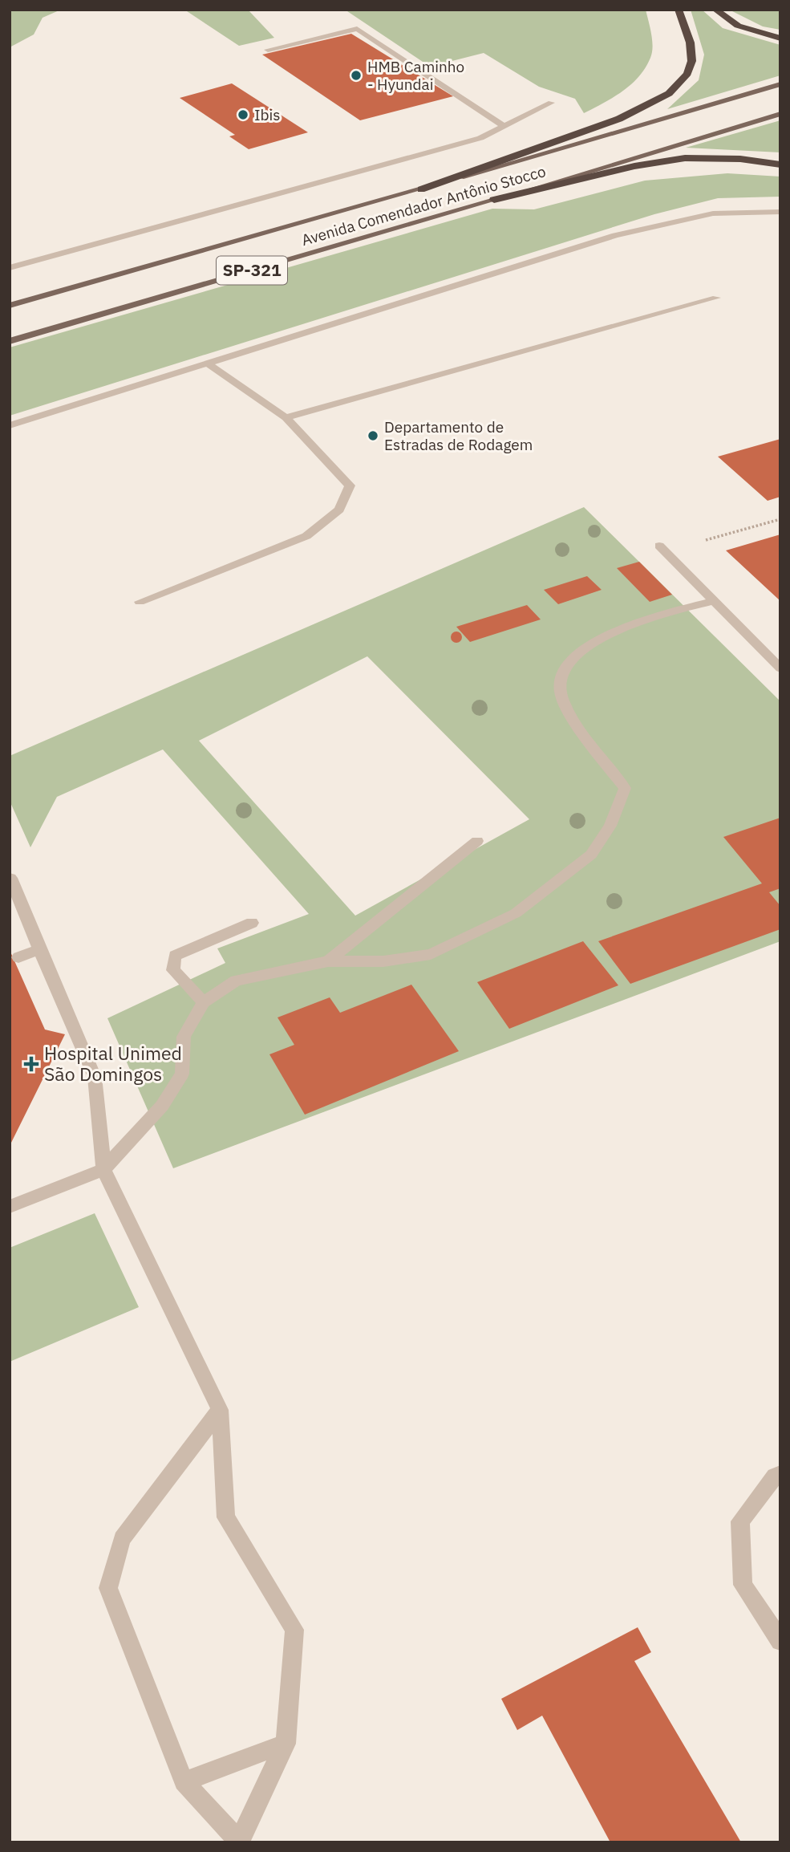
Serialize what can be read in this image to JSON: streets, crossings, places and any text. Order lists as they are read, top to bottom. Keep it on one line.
{"streets":{"main road":["Avenida Comendador Antônio Stocco","SP-321"]},"places":{"other":["HMB Caminho - Hyundai","Ibis","Departamento de Estradas de Rodagem"],"health":["Hospital Unimed São Domingos"]}}
